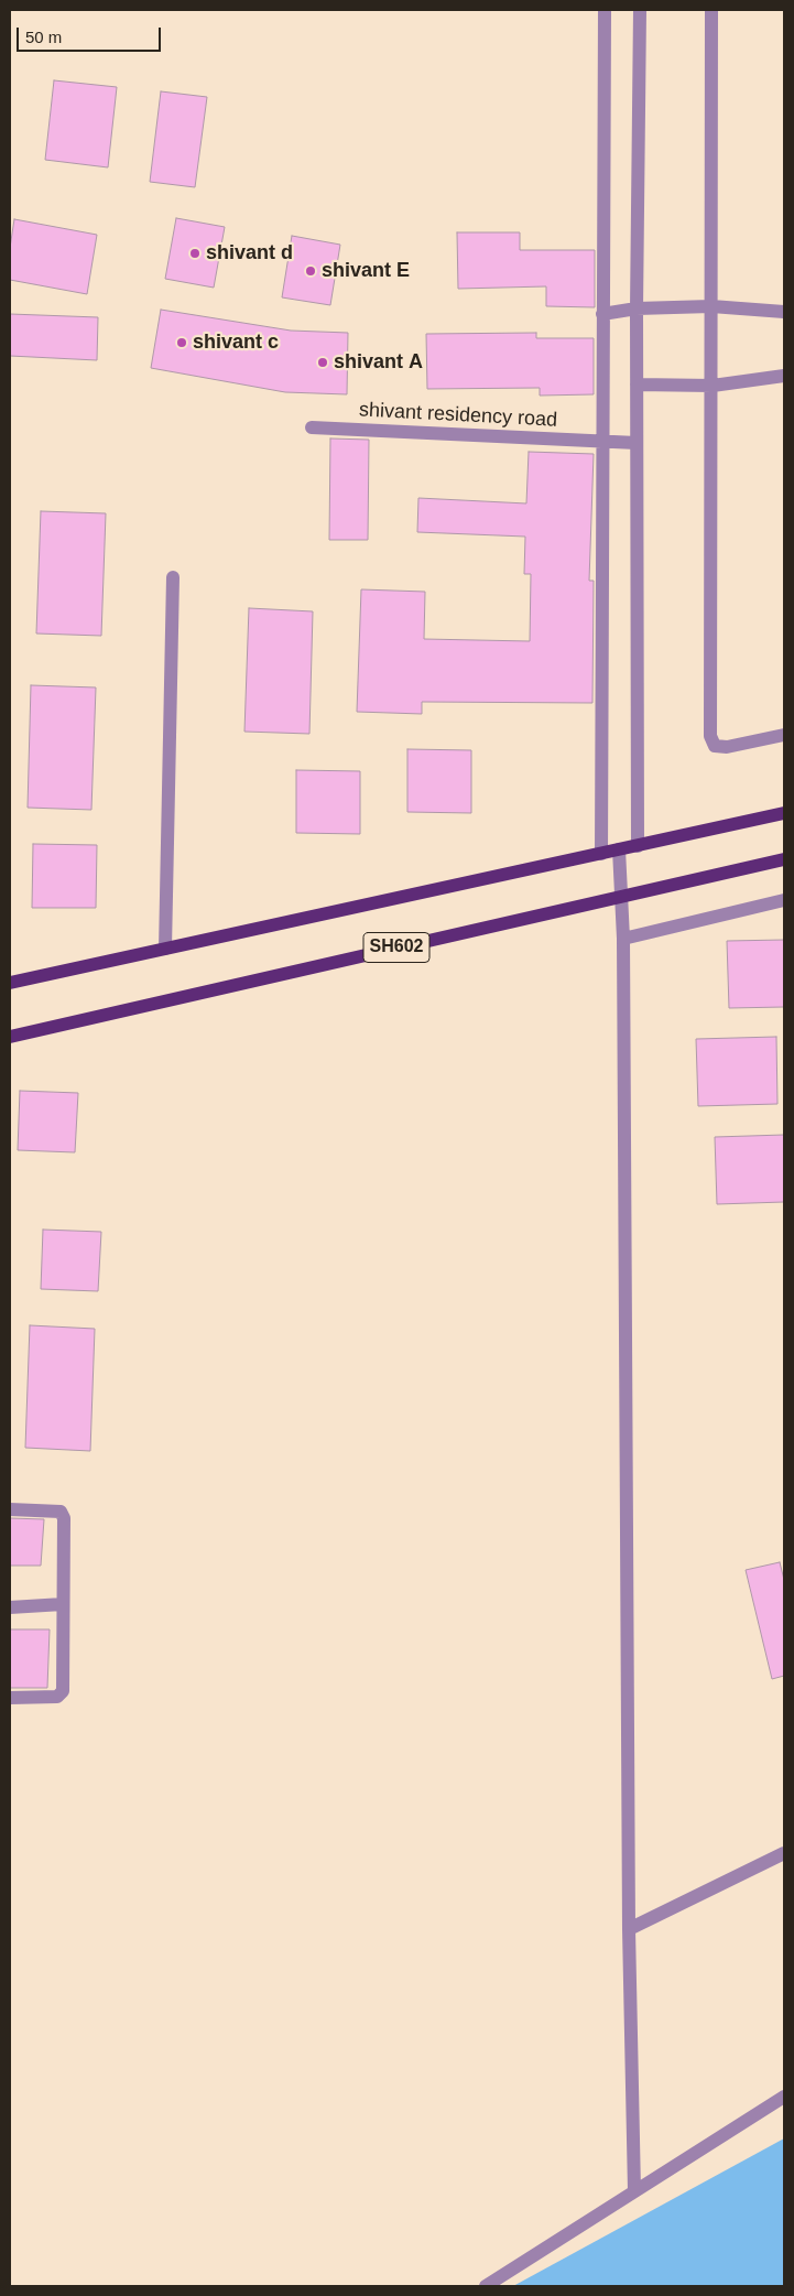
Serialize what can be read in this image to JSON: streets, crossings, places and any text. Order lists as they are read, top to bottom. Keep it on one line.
{"streets":{"main road":["SH602"],"street":["shivant residency road"]},"places":["shivant d","shivant E","shivant c","shivant A"],"scale_bar":"50 m"}
